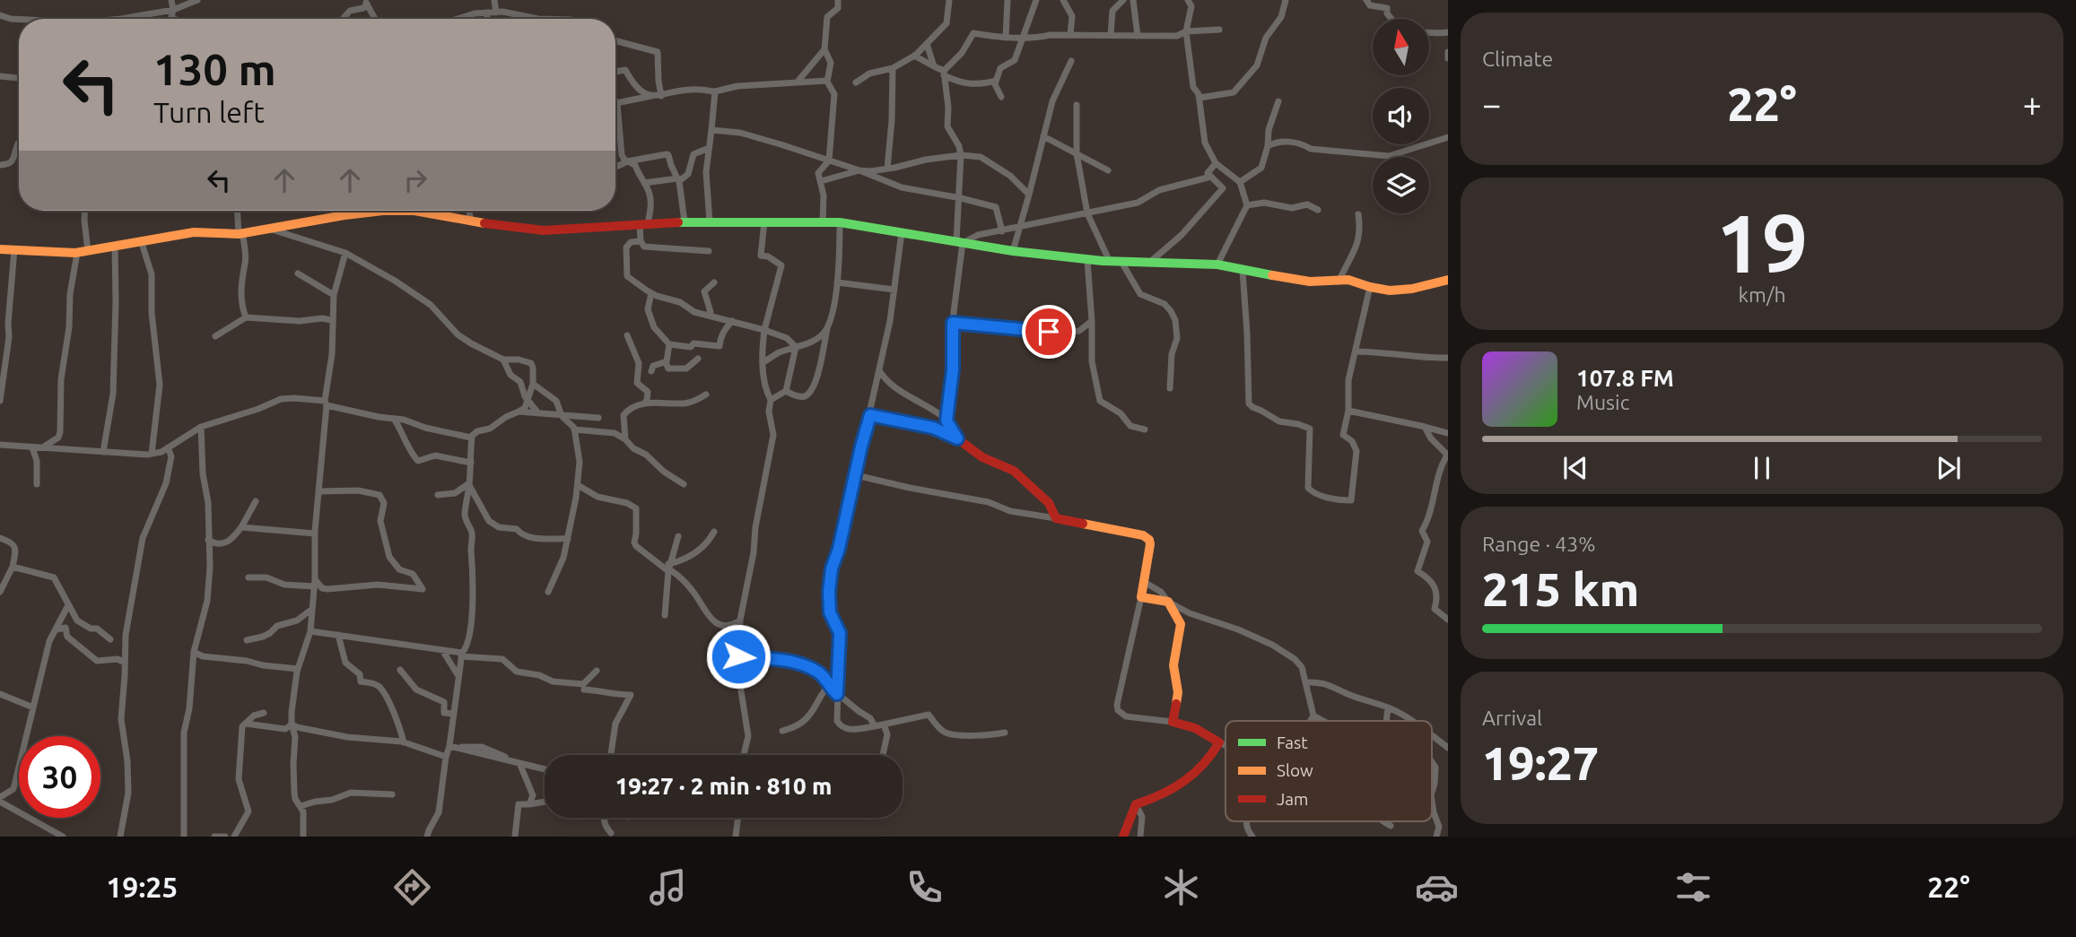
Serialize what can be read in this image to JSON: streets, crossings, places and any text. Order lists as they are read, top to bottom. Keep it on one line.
{"legend":["Fast","Slow","Jam"],"north":"top","page":{"tile":["Climate",["19","km/h"],["Range · 43%","215 km"],["Arrival","19:27"]],"turn":["130 m","Turn left"],"heat":["−","22°","+"],"song":["107.8 FM","Music"],"limit":"30","trip":"19:27 · 2 min · 810 m","tabs":["19:25","22°"]}}
